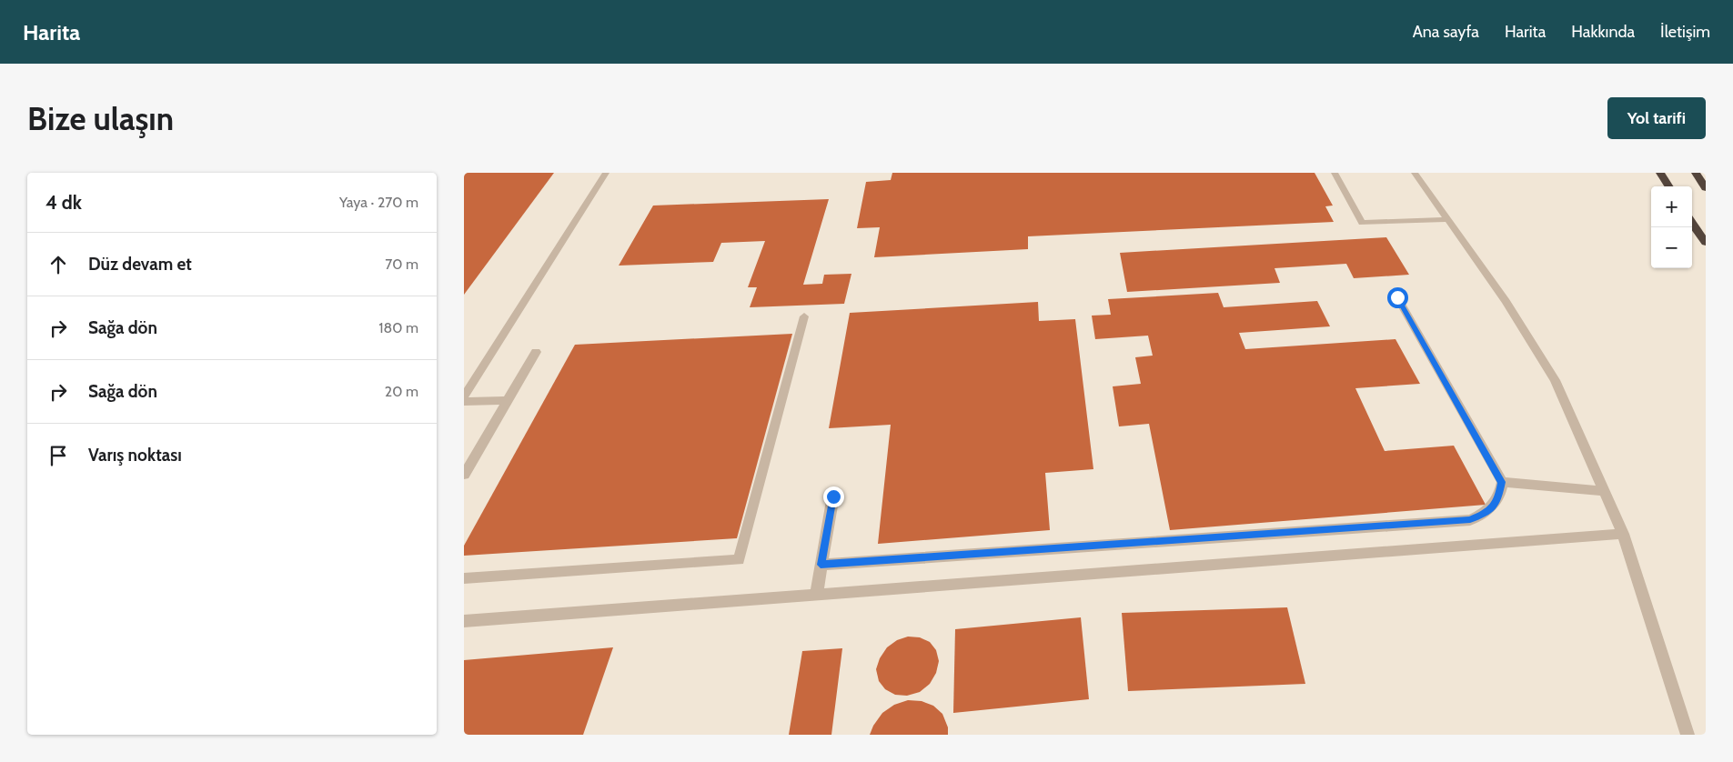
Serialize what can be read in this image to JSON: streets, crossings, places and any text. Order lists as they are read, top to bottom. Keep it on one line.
{"page":{"header":"Harita","nav":["Ana sayfa","Harita","Hakkında","İletişim"],"buttons":"Yol tarifi","title":"Bize ulaşın","heading":["4 dk","Yaya · 270 m"],"map_buttons":["+","−"],"list":[["Düz devam et","70 m"],["Sağa dön","180 m"],["Sağa dön","20 m"],"Varış noktası"]}}
